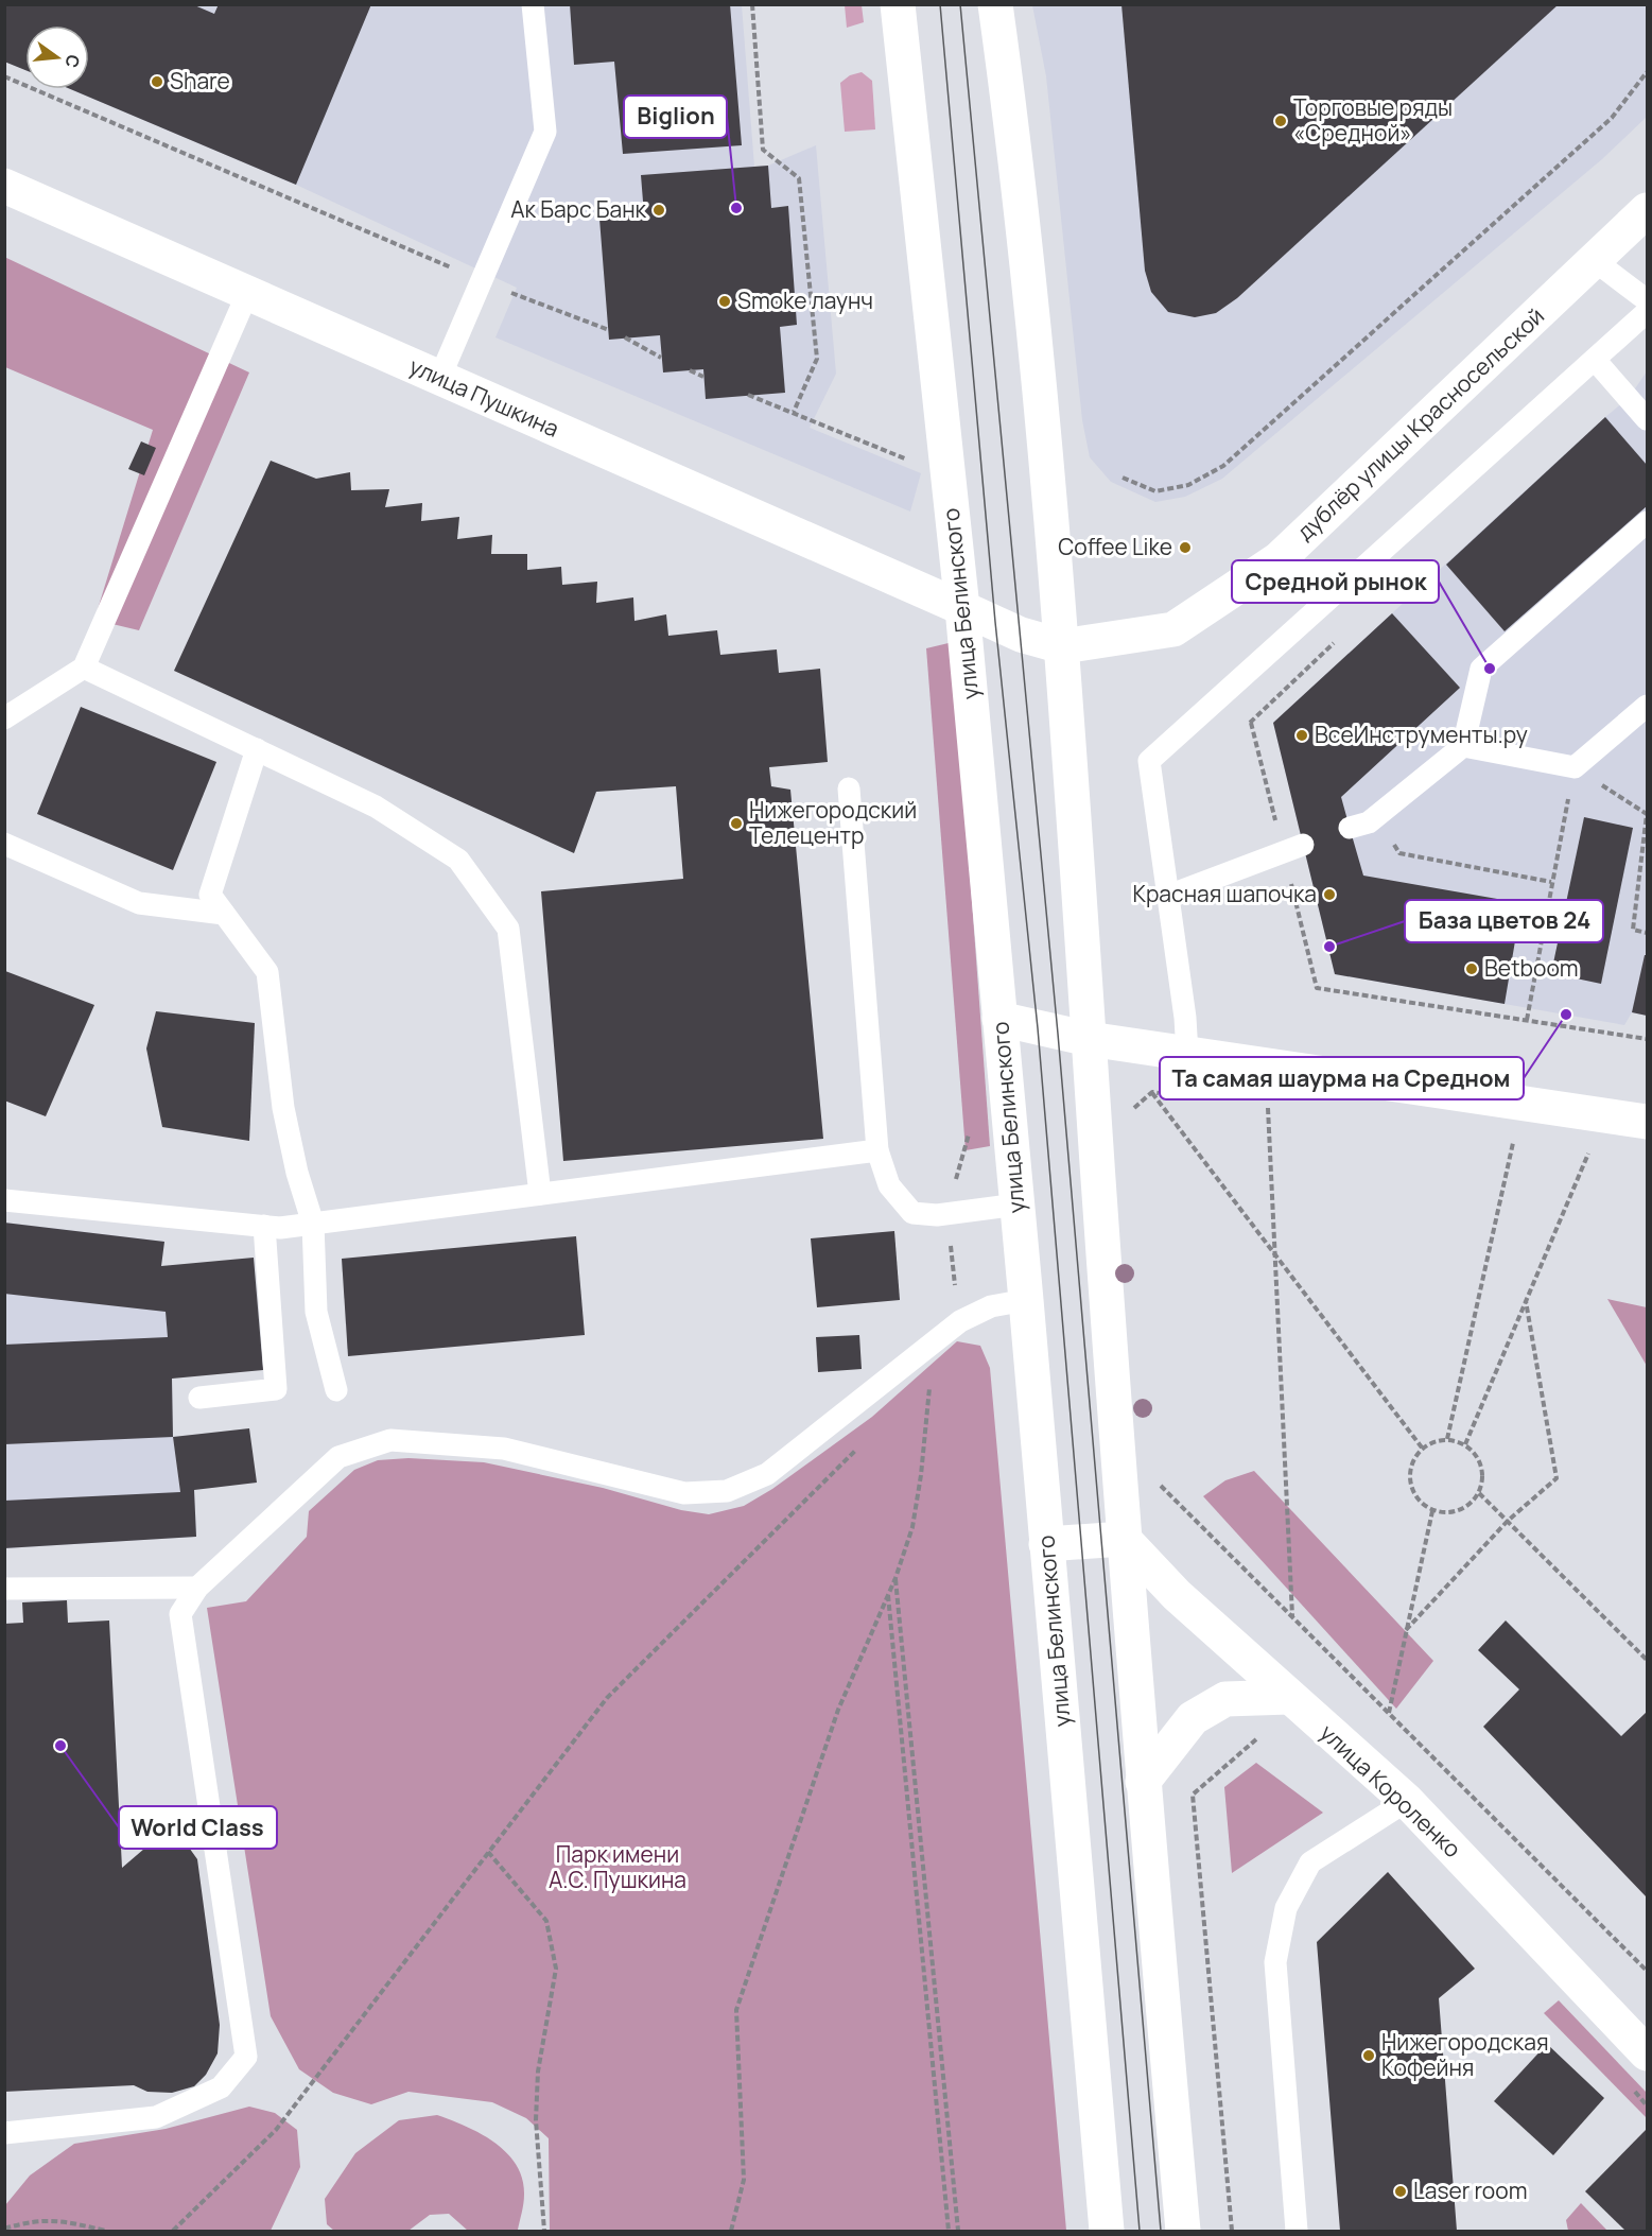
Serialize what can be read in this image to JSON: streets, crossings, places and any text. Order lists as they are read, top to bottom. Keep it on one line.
{"streets":{"main road":["улица Пушкина","дублёр улицы Красносельской","улица Белинского","улица Короленко"]},"crossings":[["улица Пушкина","дублёр улицы Красносельской"],["улица Пушкина","улица Белинского"],["дублёр улицы Красносельской","улица Белинского"]],"parks":["Парк имени А.С. Пушкина"],"places":["Share","Торговые ряды «Средной»","Biglion","Ак Барс Банк","Smoke лаунч","Coffee Like","Средной рынок","ВсеИнструменты.ру","Нижегородский Телецентр","Красная шапочка","База цветов 24","Betboom","Та самая шаурма на Средном","World Class","Нижегородская Кофейня","Laser room"],"north":"right"}
